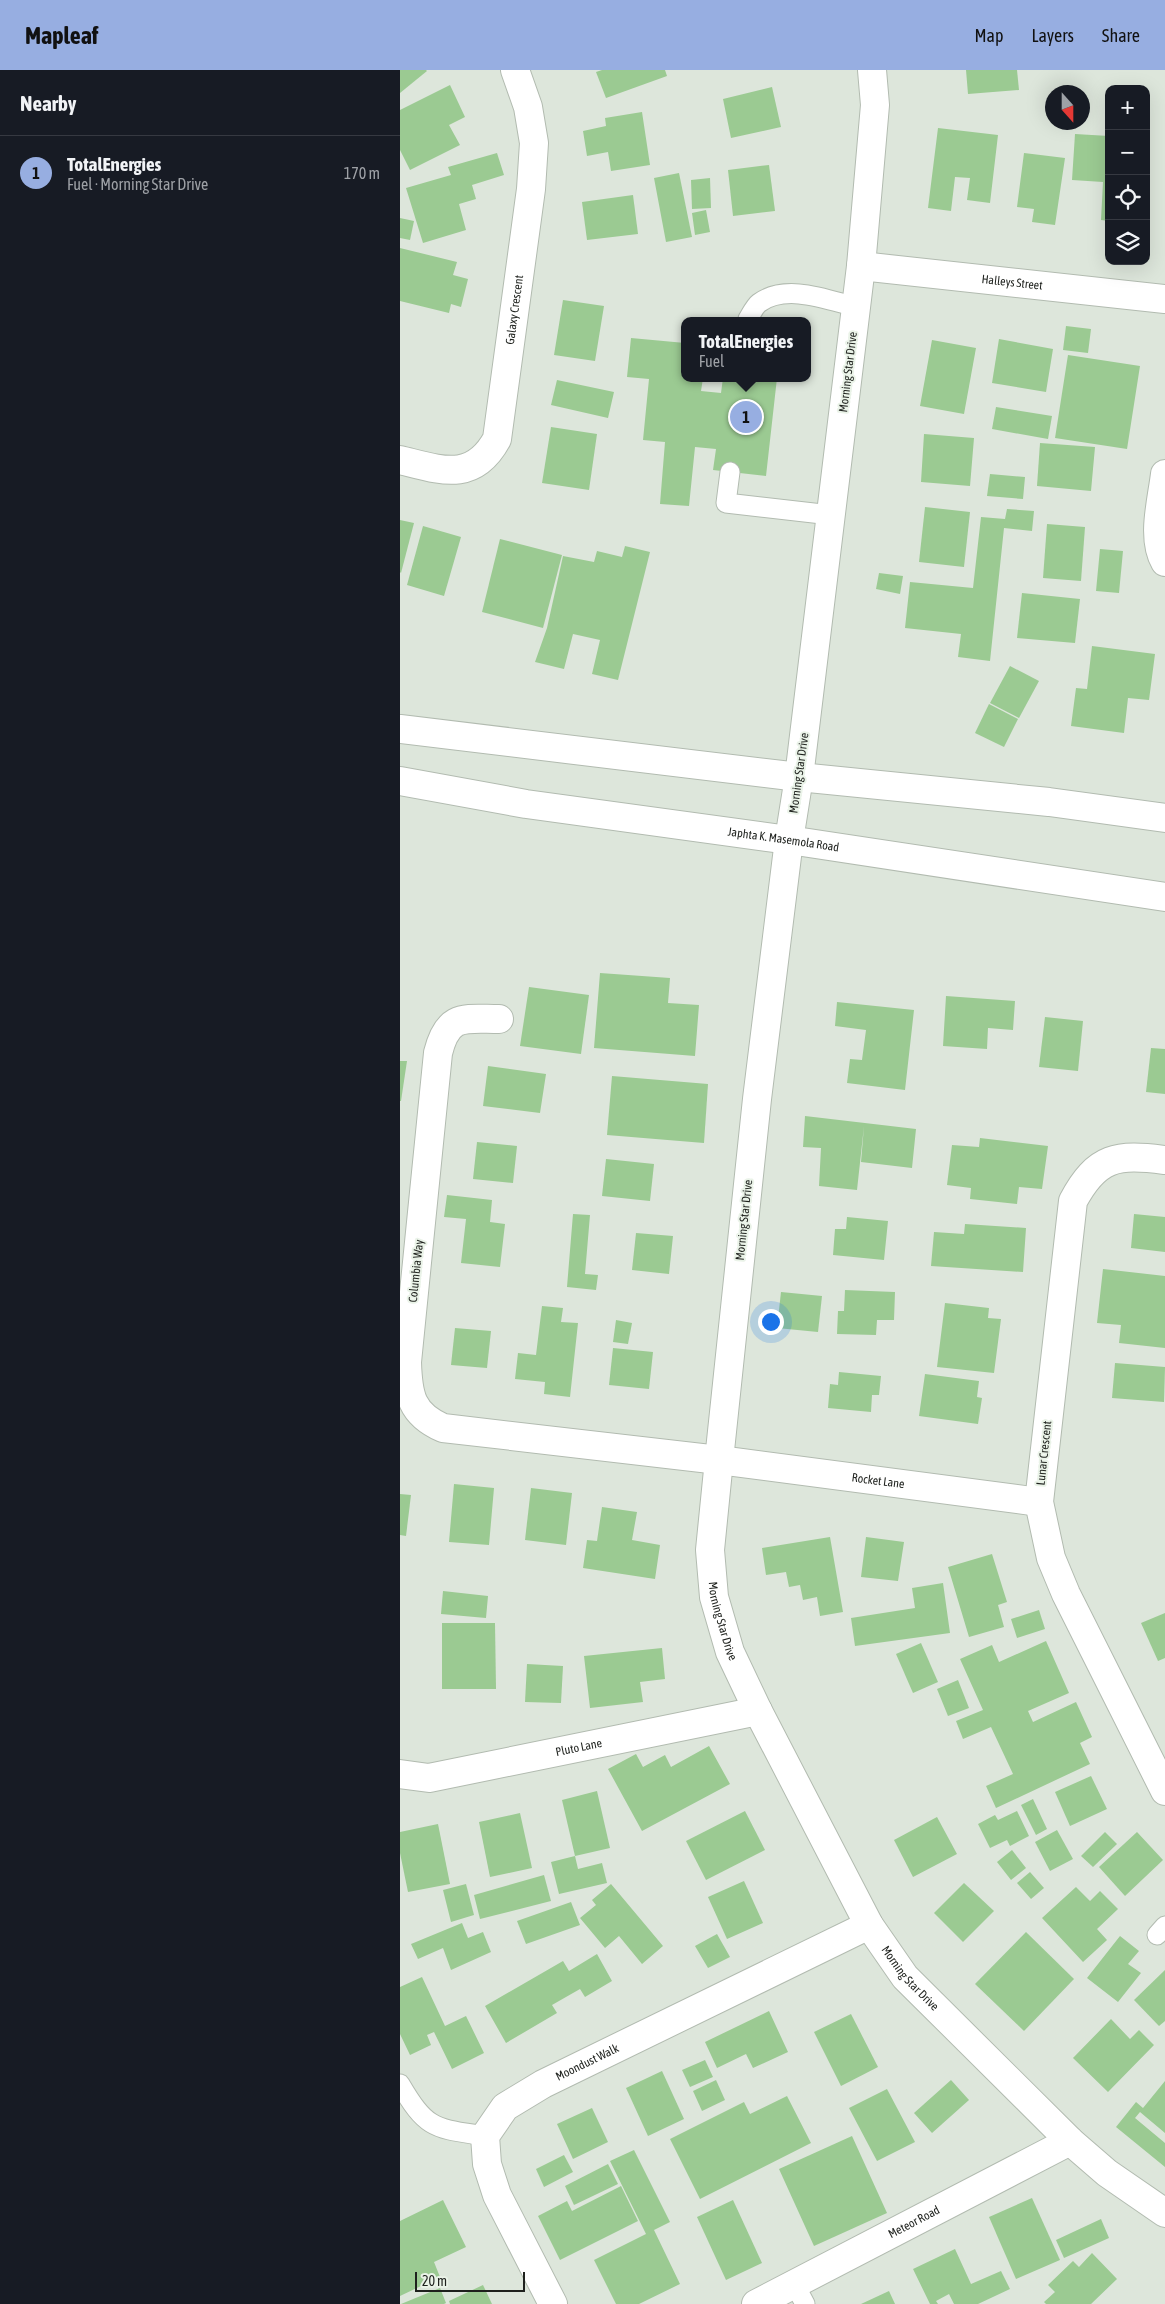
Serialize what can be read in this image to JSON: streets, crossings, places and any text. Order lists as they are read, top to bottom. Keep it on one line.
{"streets":{"street":["Halleys Street","Galaxy Crescent","Morning Star Drive","Japhta K. Masemola Road","Columbia Way","Lunar Crescent","Rocket Lane","Pluto Lane","Moondust Walk","Meteor Road"]},"crossings":[["Halleys Street","Morning Star Drive"],["Morning Star Drive","Japhta K. Masemola Road"],["Morning Star Drive","Columbia Way"],["Morning Star Drive","Rocket Lane"],["Morning Star Drive","Pluto Lane"],["Morning Star Drive","Moondust Walk"],["Morning Star Drive","Meteor Road"],["Columbia Way","Rocket Lane"],["Lunar Crescent","Rocket Lane"]],"scale_bar":"20 m","north":"bottom","page":{"header":"Mapleaf","nav":["Map","Layers","Share"],"heading":"Nearby","map_buttons":["+","−"],"list":[{"mark":"1","name":"TotalEnergies","note":"Fuel · Morning Star Drive","value":"170 m"}],"popup":["TotalEnergies","Fuel"],"pins":"1","scale":"20 m"}}
